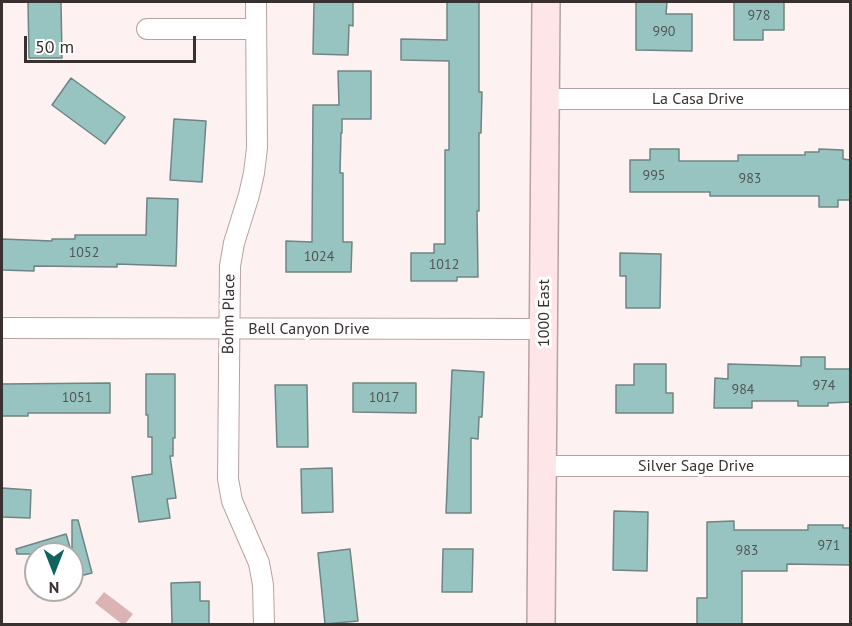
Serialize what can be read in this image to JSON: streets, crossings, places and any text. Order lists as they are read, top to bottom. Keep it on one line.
{"streets":{"street":["La Casa Drive","1000 East","Bohm Place","Bell Canyon Drive","Silver Sage Drive"]},"crossings":[["La Casa Drive","1000 East"],["1000 East","Bell Canyon Drive"],["1000 East","Silver Sage Drive"],["Bohm Place","Bell Canyon Drive"]],"house_numbers":["978","990","995","983","1052","1024","1012","974","984","1051","1017","971","983"],"scale_bar":"50 m","north":"bottom"}
